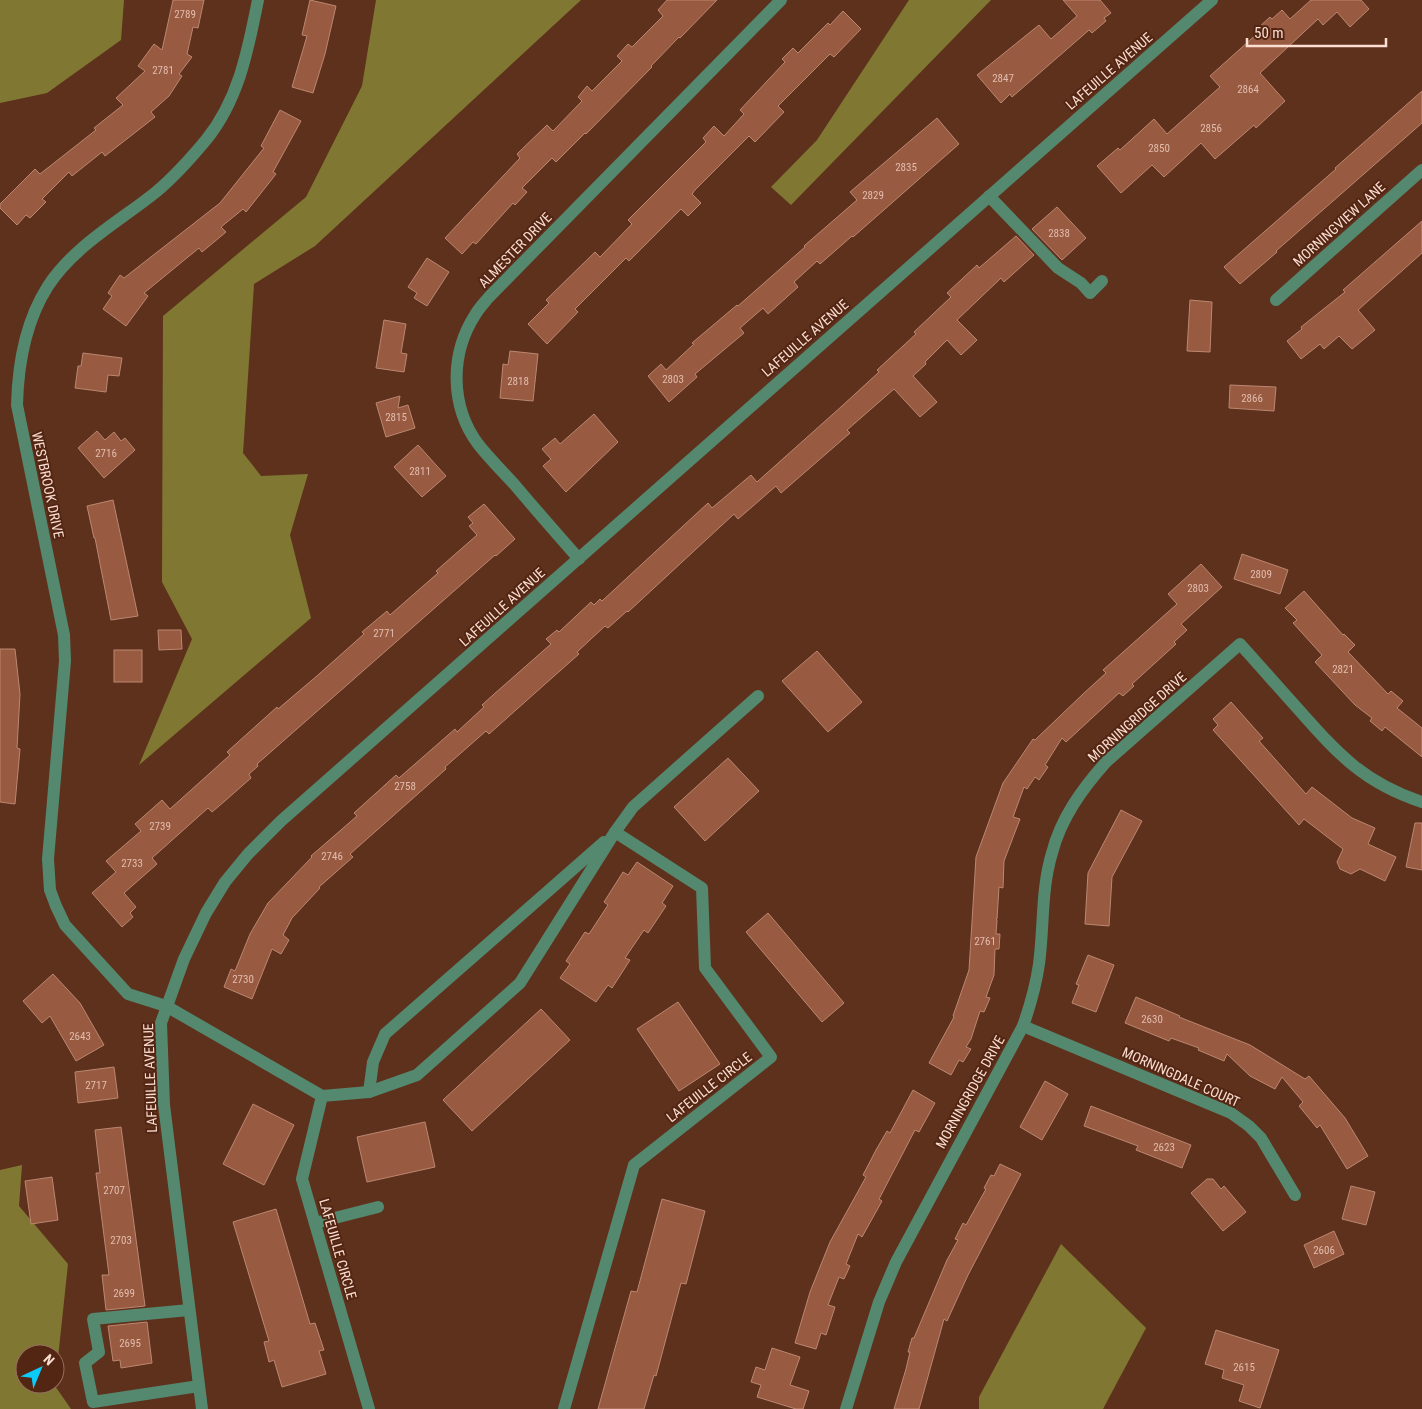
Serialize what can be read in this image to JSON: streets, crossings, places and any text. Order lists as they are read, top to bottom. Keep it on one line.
{"streets":{"street":["LAFEUILLE AVENUE","MORNINGVIEW LANE","ALMESTER DRIVE","WESTBROOK DRIVE","MORNINGRIDGE DRIVE","MORNINGDALE COURT","LAFEUILLE CIRCLE"]},"crossings":[["LAFEUILLE AVENUE","ALMESTER DRIVE"],["LAFEUILLE AVENUE","WESTBROOK DRIVE"],["MORNINGRIDGE DRIVE","MORNINGDALE COURT"]],"house_numbers":["2789","2781","2847","2864","2856","2850","2835","2829","2838","2803","2818","2866","2815","2716","2811","2809","2803","2771","2821","2758","2739","2746","2733","2761","2730","2630","2643","2717","2623","2707","2703","2606","2699","2695","2615"],"scale_bar":"50 m","north":"top right"}
